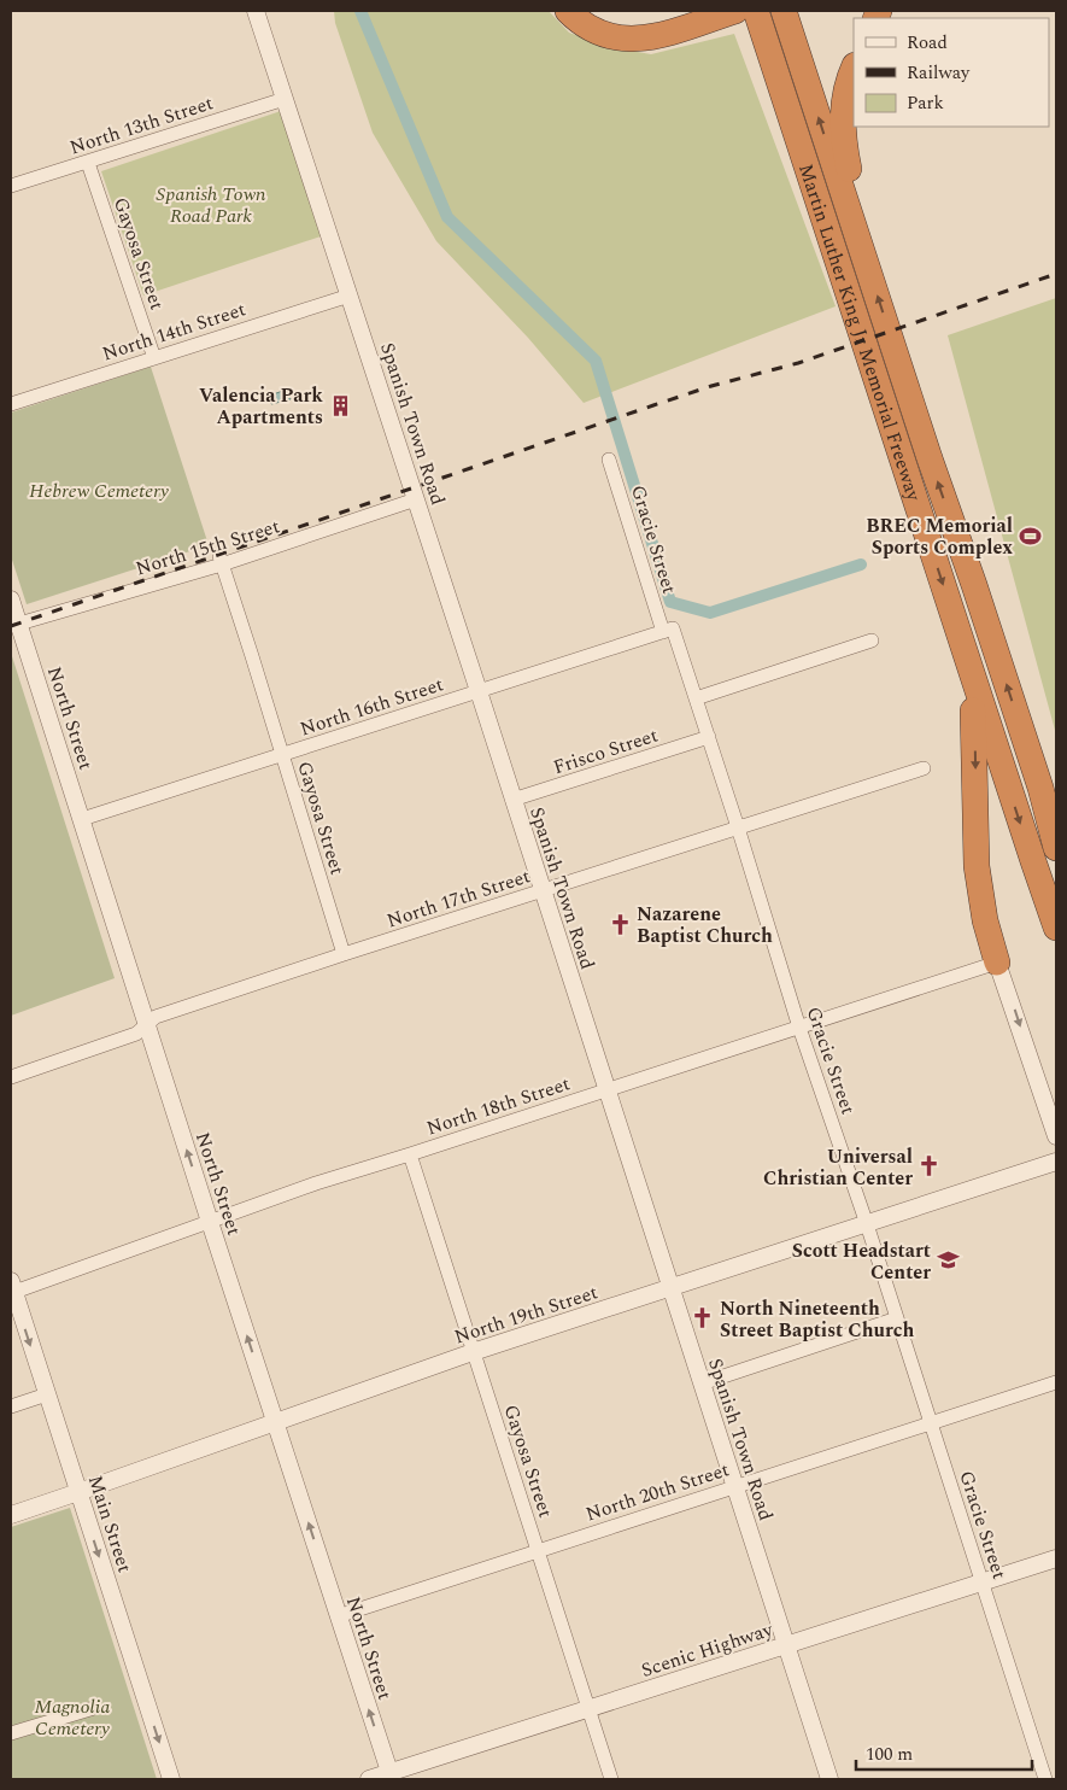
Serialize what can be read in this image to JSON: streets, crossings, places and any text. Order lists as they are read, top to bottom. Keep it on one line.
{"streets":{"highway":["Martin Luther King Jr Memorial Freeway"],"street":["North 13th Street","Gayosa Street","North 14th Street","Spanish Town Road","Gracie Street","North 15th Street","North 16th Street","North Street","Frisco Street","North 17th Street","North 18th Street","North 19th Street","North 20th Street","Main Street","Scenic Highway"]},"crossings":[["North 13th Street","Gayosa Street"],["North 13th Street","Spanish Town Road"],["Gayosa Street","North 14th Street"],["Gayosa Street","North 15th Street"],["Gayosa Street","North 16th Street"],["Gayosa Street","North 17th Street"],["Gayosa Street","North 18th Street"],["Gayosa Street","North 19th Street"],["Gayosa Street","North 20th Street"],["Gayosa Street","Scenic Highway"],["North 14th Street","Spanish Town Road"],["Spanish Town Road","North 15th Street"],["Spanish Town Road","North 16th Street"],["Spanish Town Road","Frisco Street"],["Spanish Town Road","North 17th Street"],["Spanish Town Road","North 18th Street"],["Spanish Town Road","North 19th Street"],["Spanish Town Road","North 20th Street"],["Spanish Town Road","Scenic Highway"],["Gracie Street","North 16th Street"],["Gracie Street","Frisco Street"],["Gracie Street","North 17th Street"],["Gracie Street","North 18th Street"],["Gracie Street","North 19th Street"],["Gracie Street","North 20th Street"],["Gracie Street","Scenic Highway"],["North 15th Street","North Street"],["North 16th Street","North Street"],["North Street","North 17th Street"],["North Street","North 18th Street"],["North Street","North 19th Street"],["North Street","North 20th Street"],["North Street","Scenic Highway"],["North 18th Street","Main Street"],["North 19th Street","Main Street"]],"one_way":["North Street","Main Street"],"parks":["Spanish Town Road Park","Hebrew Cemetery","Magnolia Cemetery"],"places":{"building":["Valencia Park Apartments"],"sports":["BREC Memorial Sports Complex"],"church":["Nazarene Baptist Church","Universal Christian Center","North Nineteenth Street Baptist Church"],"school or university":["Scott Headstart Center"]},"legend":["Road","Railway","Park"],"scale_bar":"100 m"}
